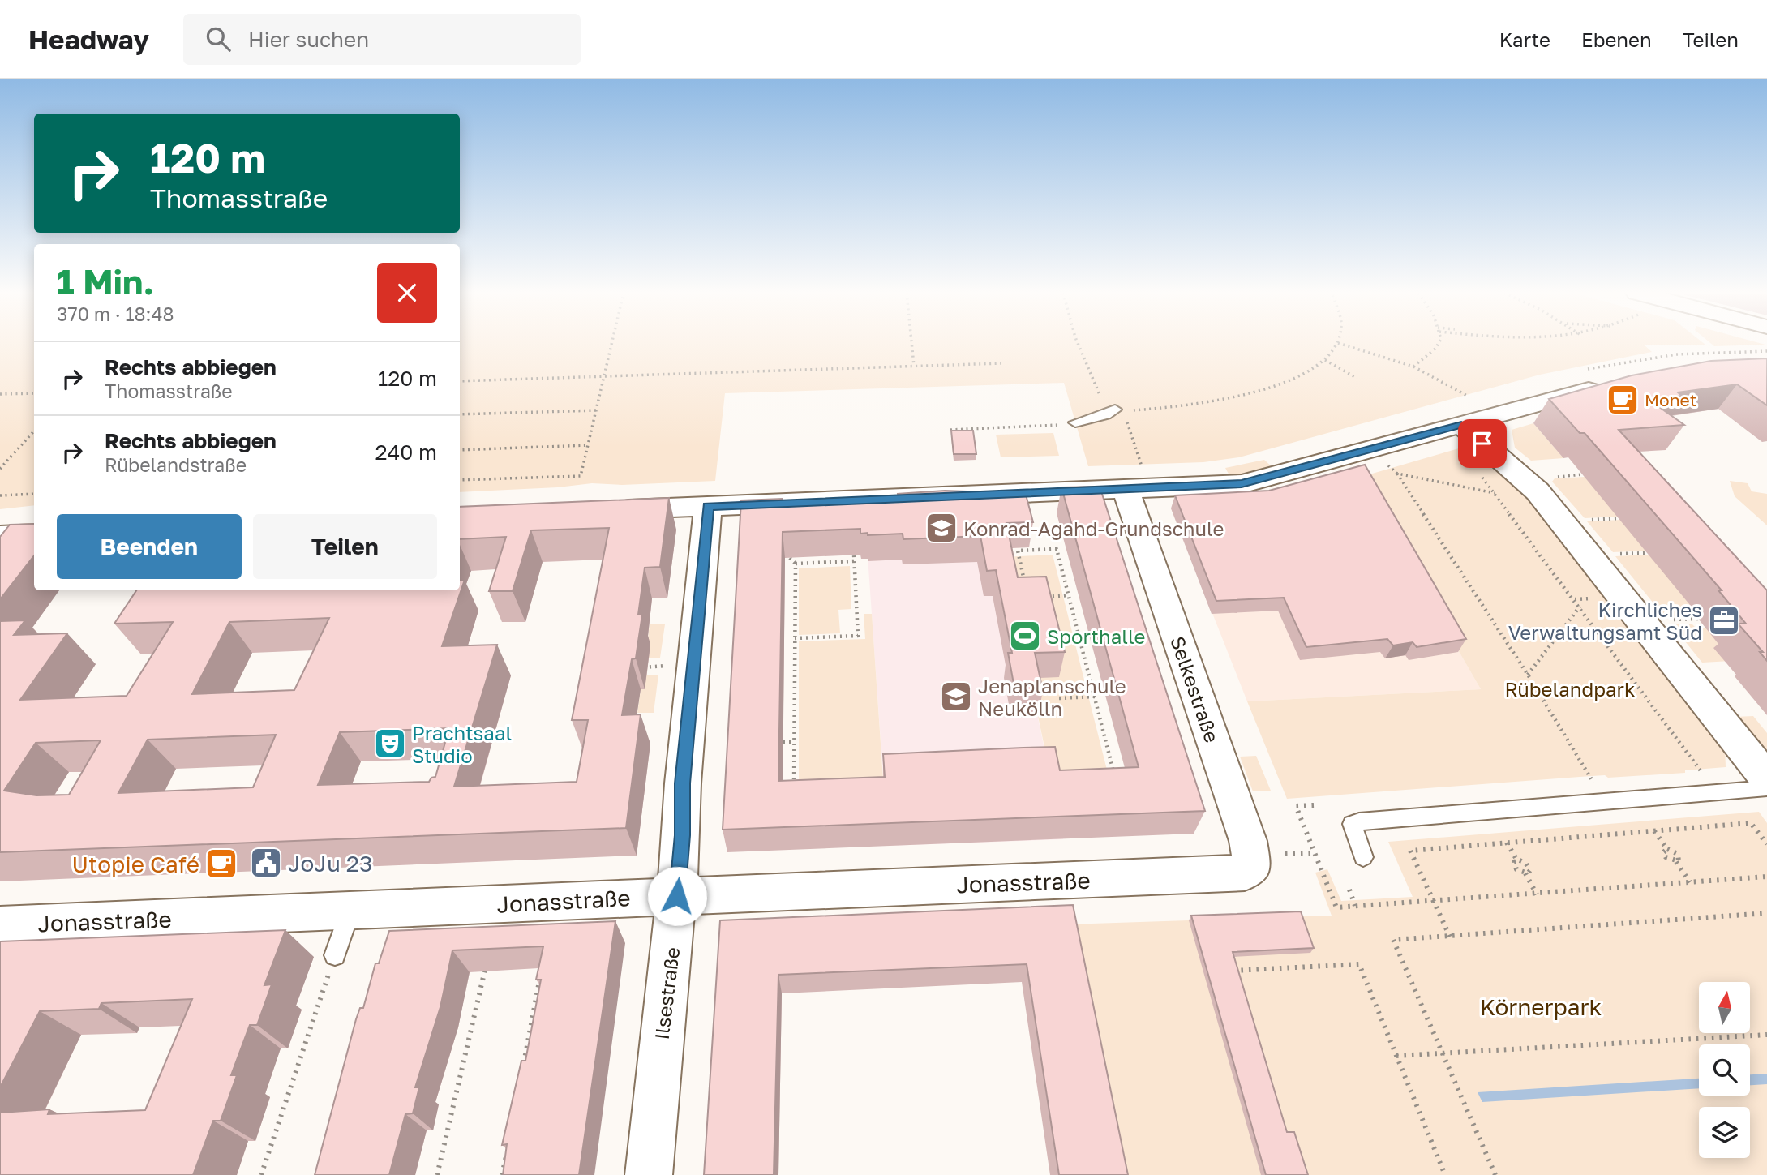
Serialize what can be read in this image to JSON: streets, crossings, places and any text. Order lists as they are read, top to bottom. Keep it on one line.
{"streets":{"street":["Selkestraße","Jonasstraße","Ilsestraße"]},"crossings":[["Selkestraße","Jonasstraße"],["Jonasstraße","Ilsestraße"]],"parks":["Rübelandpark","Körnerpark"],"places":{"cafe":["Monet","Utopie Café"],"school or university":["Konrad-Agahd-Grundschule","Jenaplanschule Neukölln"],"office":["Kirchliches Verwaltungsamt Süd"],"sports":["Sporthalle"],"theatre":["Prachtsaal Studio"],"public building":["JoJu 23"]},"north":"top","page":{"header":"Headway","search":"Hier suchen","nav":["Karte","Ebenen","Teilen"],"turn":["120 m","Thomasstraße"],"heading":["1 Min.","370 m · 18:48"],"list":[{"name":"Rechts abbiegen","note":"Thomasstraße","value":"120 m"},{"name":"Rechts abbiegen","note":"Rübelandstraße","value":"240 m"}],"buttons":["Beenden","Teilen"]}}
